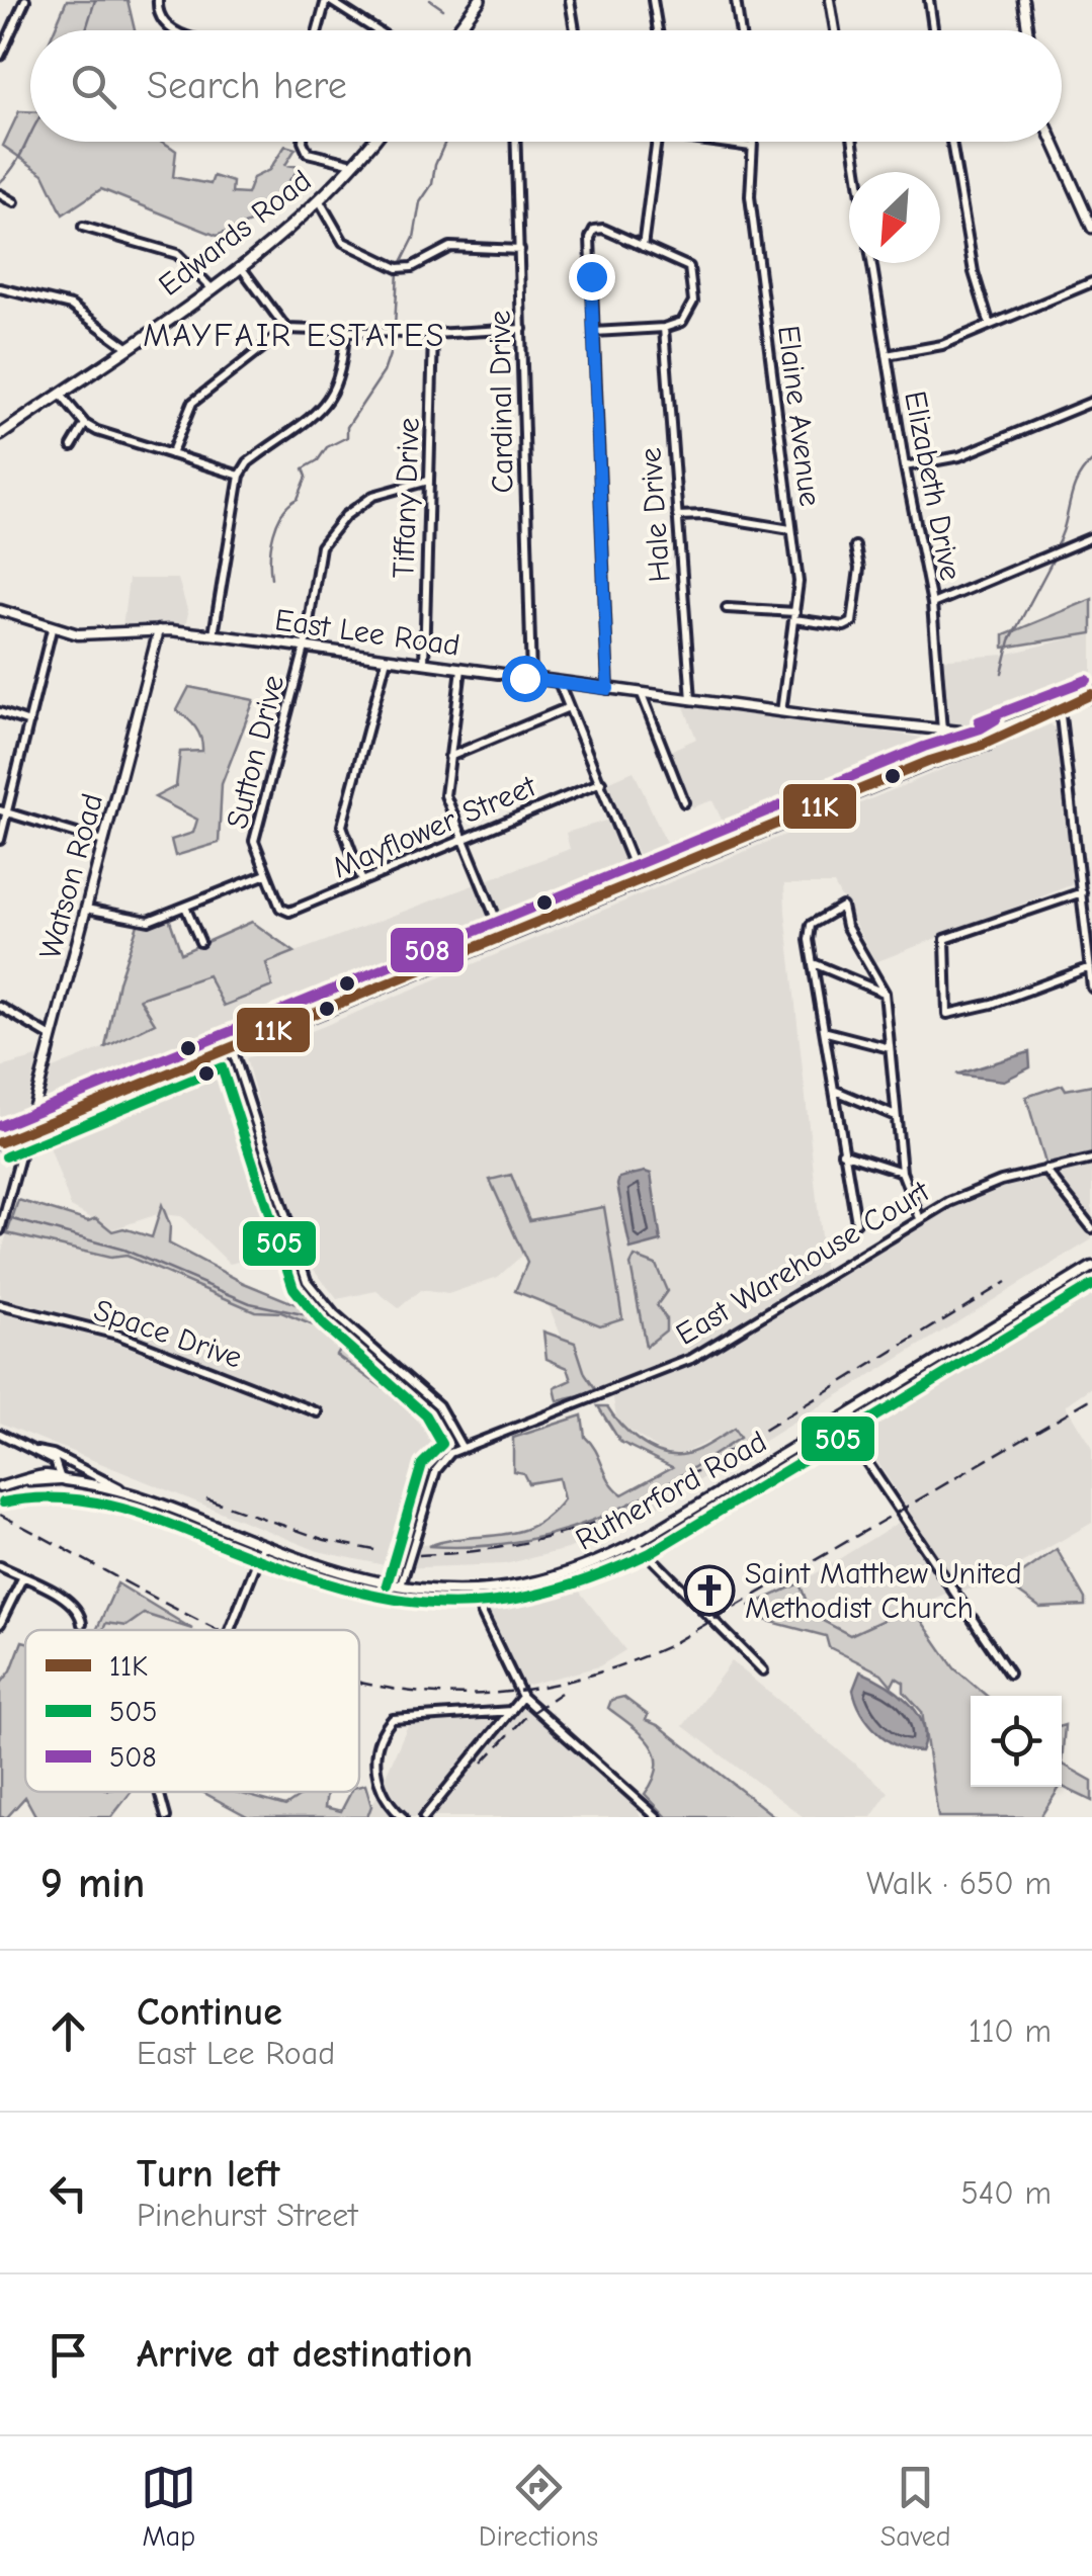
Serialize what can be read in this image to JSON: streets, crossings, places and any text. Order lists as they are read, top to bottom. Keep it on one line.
{"streets":{"main road":["Edwards Road"],"street":["Cardinal Drive","Elaine Avenue","Elizabeth Drive","Tiffany Drive","Hale Drive","East Lee Road","Sutton Drive","Mayflower Street","Watson Road","East Warehouse Court","Space Drive","Rutherford Road"]},"crossings":[["Cardinal Drive","East Lee Road"],["Elaine Avenue","East Lee Road"],["Elizabeth Drive","East Lee Road"],["Tiffany Drive","East Lee Road"],["Tiffany Drive","Sutton Drive"],["Hale Drive","East Lee Road"],["East Lee Road","Sutton Drive"],["East Lee Road","Watson Road"],["Sutton Drive","Mayflower Street"]],"districts":["MAYFAIR ESTATES"],"places":{"church":["Saint Matthew United Methodist Church"]},"lines":["transit line 508","transit line 11K","transit line 505"],"legend":["11K","505","508"],"north":"bottom left","page":{"search":"Search here","heading":["9 min","Walk · 650 m"],"list":[["Continue","East Lee Road","110 m"],["Turn left","Pinehurst Street","540 m"],"Arrive at destination"],"nav":["Map","Directions","Saved"]}}
